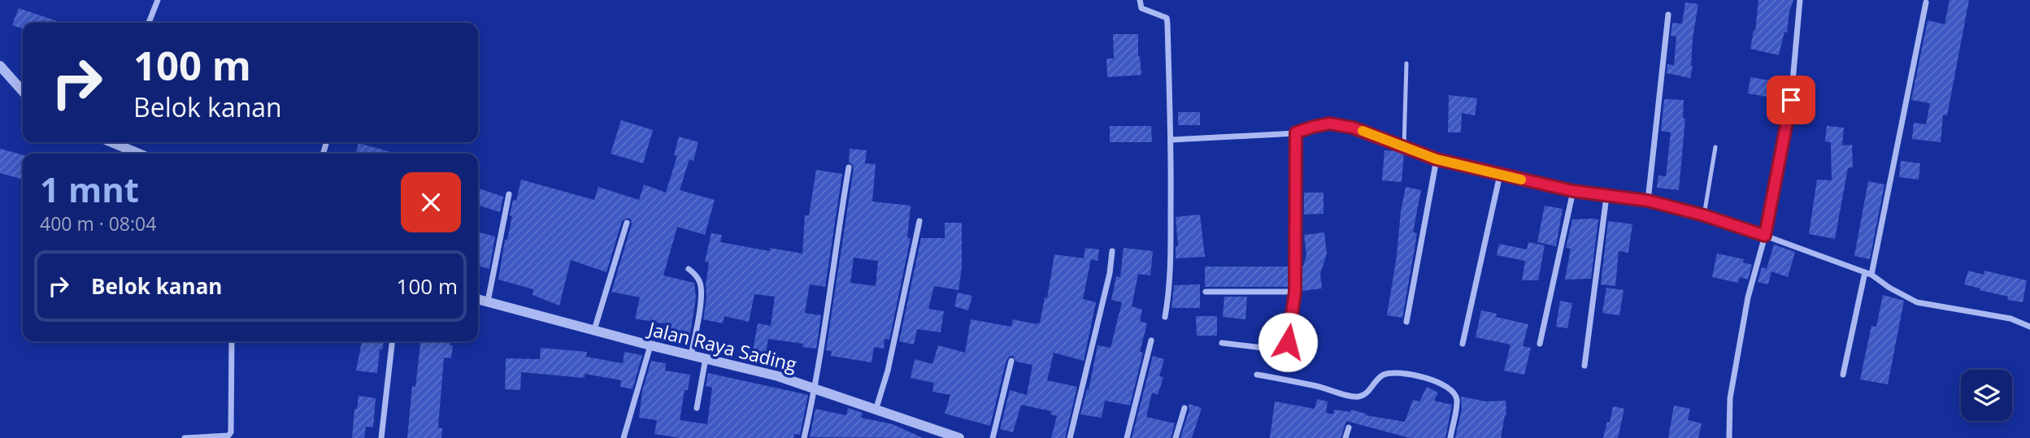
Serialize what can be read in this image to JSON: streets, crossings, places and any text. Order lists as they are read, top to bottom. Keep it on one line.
{"streets":{"street":["Jalan Raya Sading"]},"page":{"turn":["100 m","Belok kanan"],"heading":["1 mnt","400 m · 08:04"],"list":[{"name":"Belok kanan","value":"100 m"}]}}
